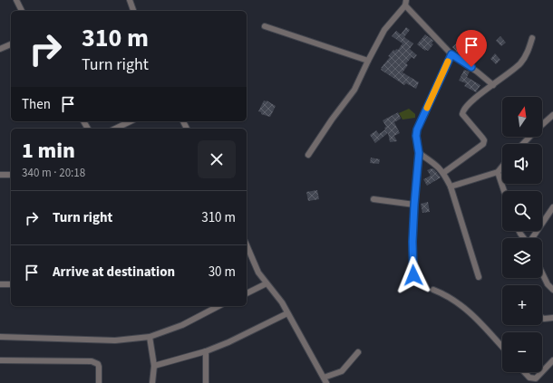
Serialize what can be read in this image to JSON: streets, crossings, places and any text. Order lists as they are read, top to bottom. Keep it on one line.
{"north":"top","page":{"turn":["310 m","Turn right"],"then":"Then","map_buttons":["+","−"],"heading":["1 min","340 m · 20:18"],"list":[{"name":"Turn right","value":"310 m"},{"name":"Arrive at destination","value":"30 m"}]}}
